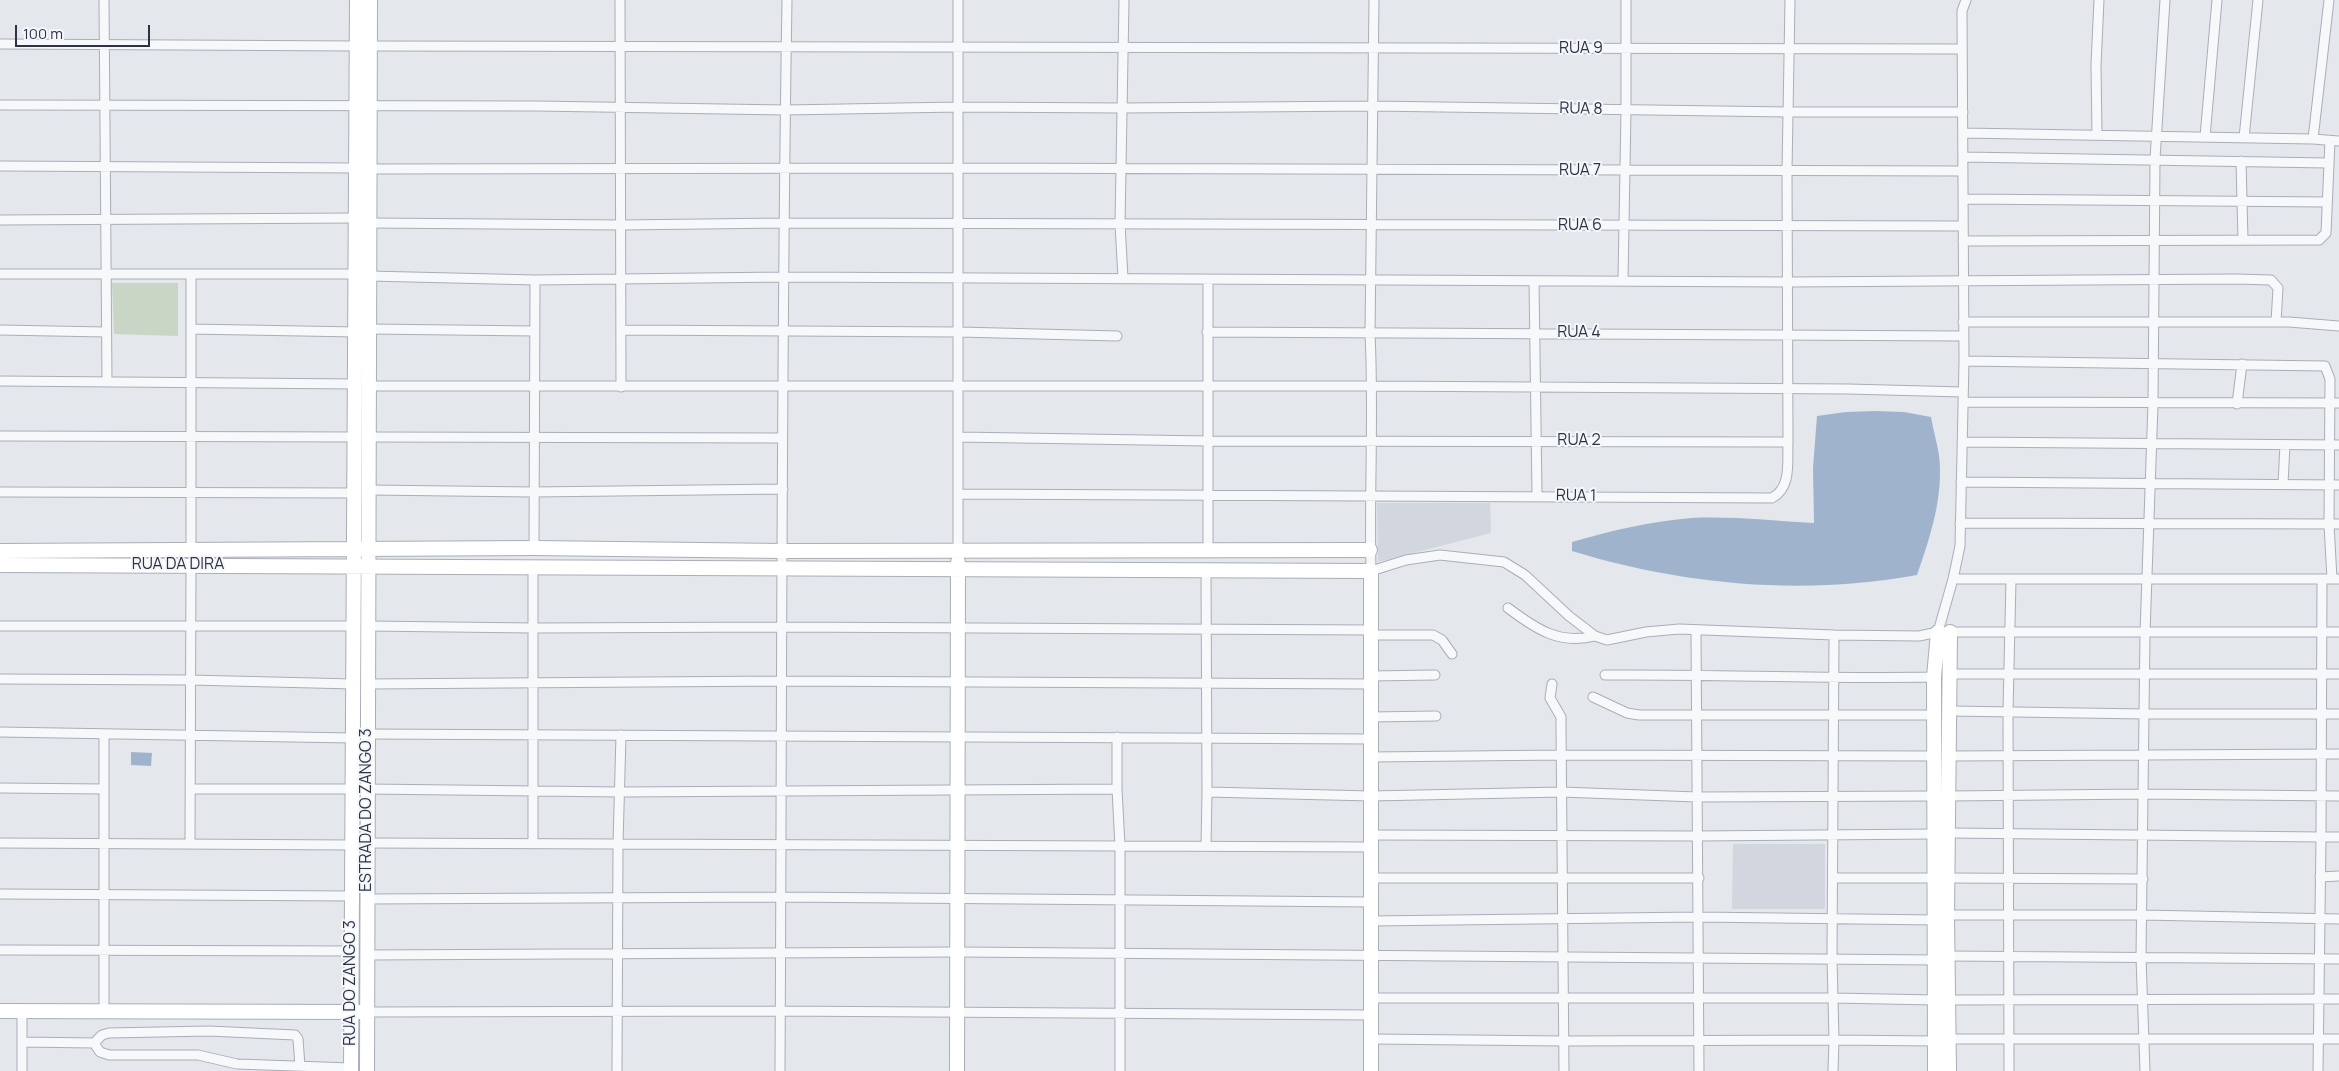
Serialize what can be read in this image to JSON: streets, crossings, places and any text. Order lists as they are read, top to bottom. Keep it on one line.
{"streets":{"street":["RUA 9","RUA 8","RUA 7","RUA 6","RUA 4","RUA 2","RUA 1","RUA DA DIRA","ESTRADA DO ZANGO 3","RUA DO ZANGO 3"]},"crossings":[["RUA 2","RUA 1"],["RUA DA DIRA","ESTRADA DO ZANGO 3"],["ESTRADA DO ZANGO 3","RUA DO ZANGO 3"]],"scale_bar":"100 m"}
